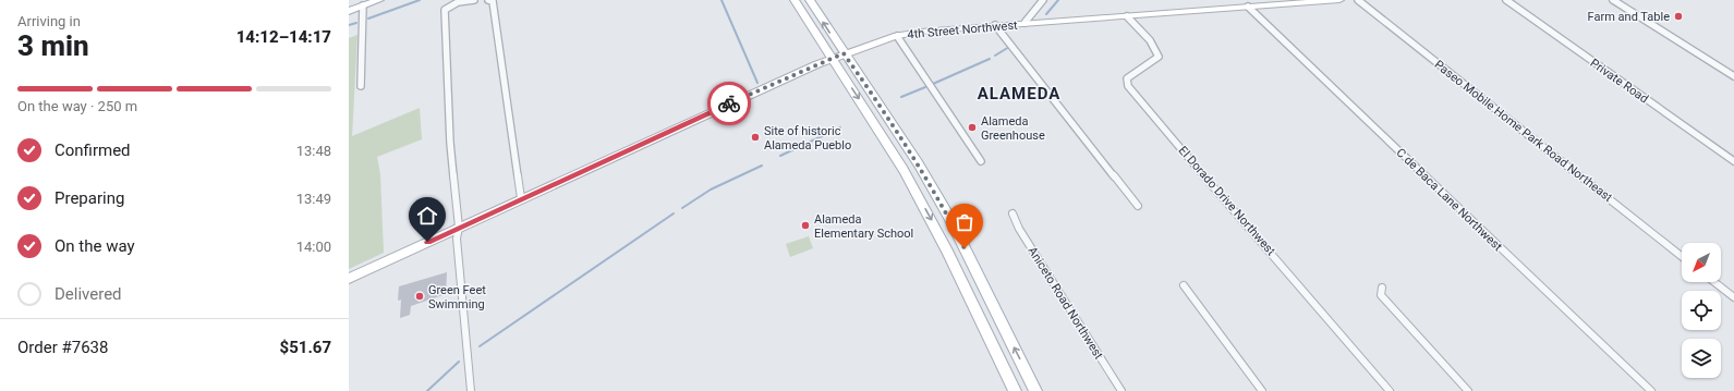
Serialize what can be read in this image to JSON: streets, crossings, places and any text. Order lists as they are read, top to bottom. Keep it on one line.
{"streets":{"main road":["4th Street Northwest"],"street":["Private Road","Paseo Mobile Home Park Road Northeast","C de Baca Lane Northwest","El Dorado Drive Northwest","Aniceto Road Northwest"]},"crossings":[["4th Street Northwest","C de Baca Lane Northwest"],["4th Street Northwest","El Dorado Drive Northwest"]],"districts":["ALAMEDA"],"places":["Farm and Table","Alameda Greenhouse","Site of historic Alameda Pueblo","Alameda Elementary School","Green Feet Swimming"],"north":"bottom left","page":{"heading":["3 min","Arriving in","14:12–14:17"],"panel":["Order #7638","$51.67"],"bar":"On the way · 250 m","list":[["Confirmed","13:48"],["Preparing","13:49"],["On the way","14:00"],"Delivered"]}}
